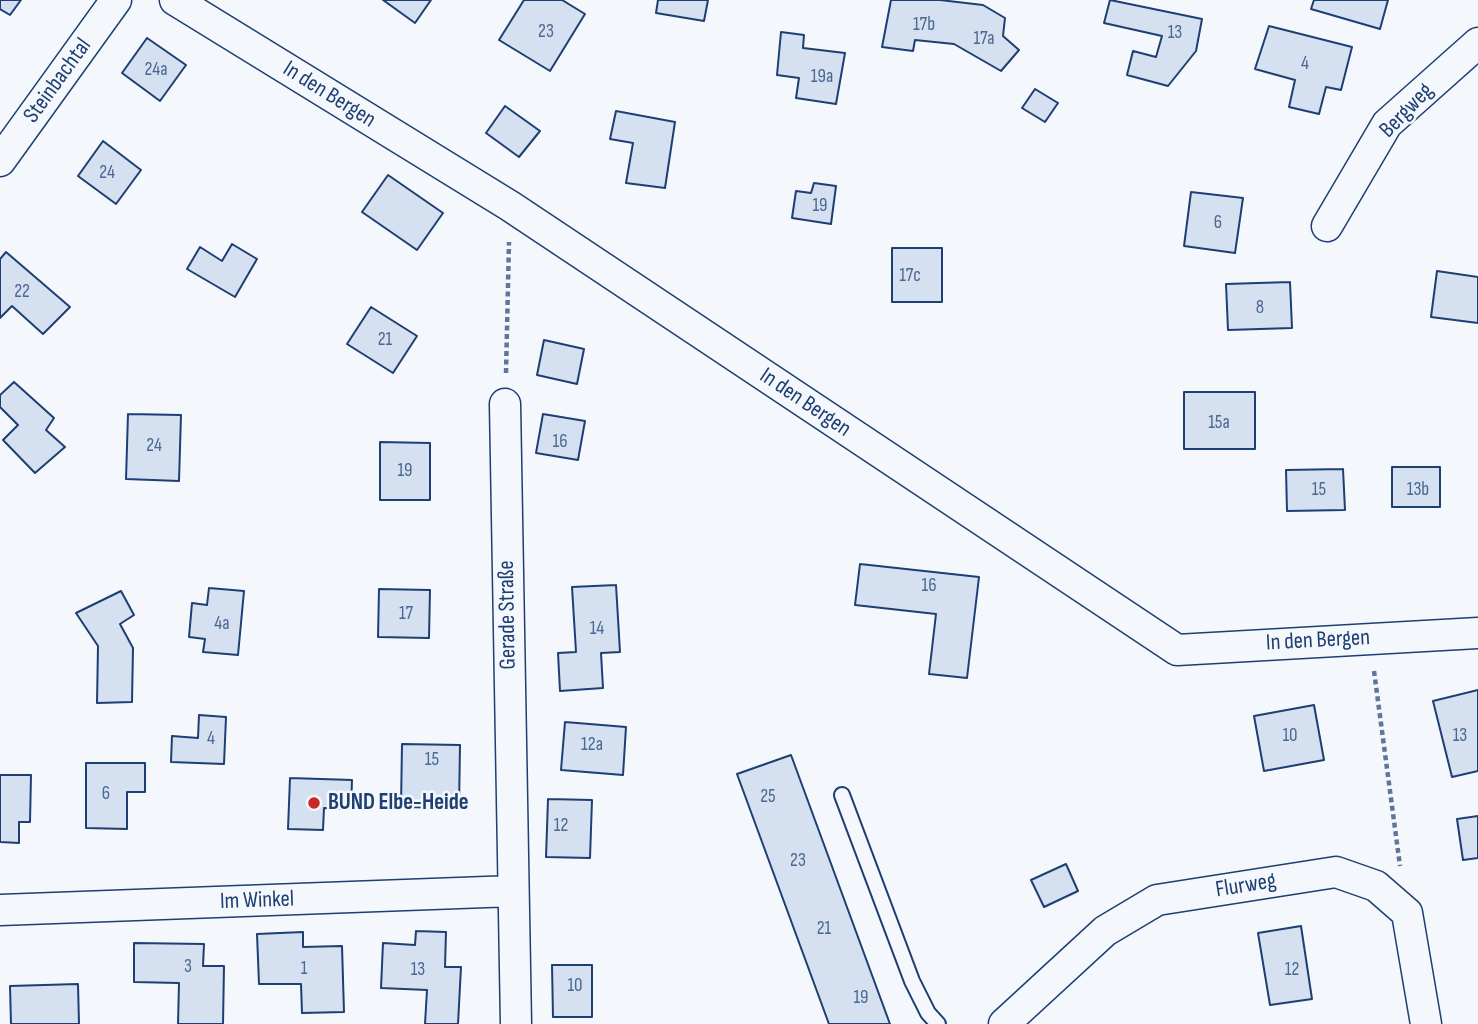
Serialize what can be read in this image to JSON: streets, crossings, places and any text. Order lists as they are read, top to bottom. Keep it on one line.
{"streets":{"street":["Steinbachtal","In den Bergen","Bergweg","Gerade Straße","Flurweg","Im Winkel"]},"crossings":[["Gerade Straße","Im Winkel"]],"places":["BUND Elbe-Heide"],"house_numbers":["17b","23","13","17a","4","24a","19a","24","19","6","17c","22","8","21","15a","16","24","19","15","13b","16","17","4a","14","10","13","4","12a","15","6","25","12","23","21","3","1","13","12","10","19"]}
